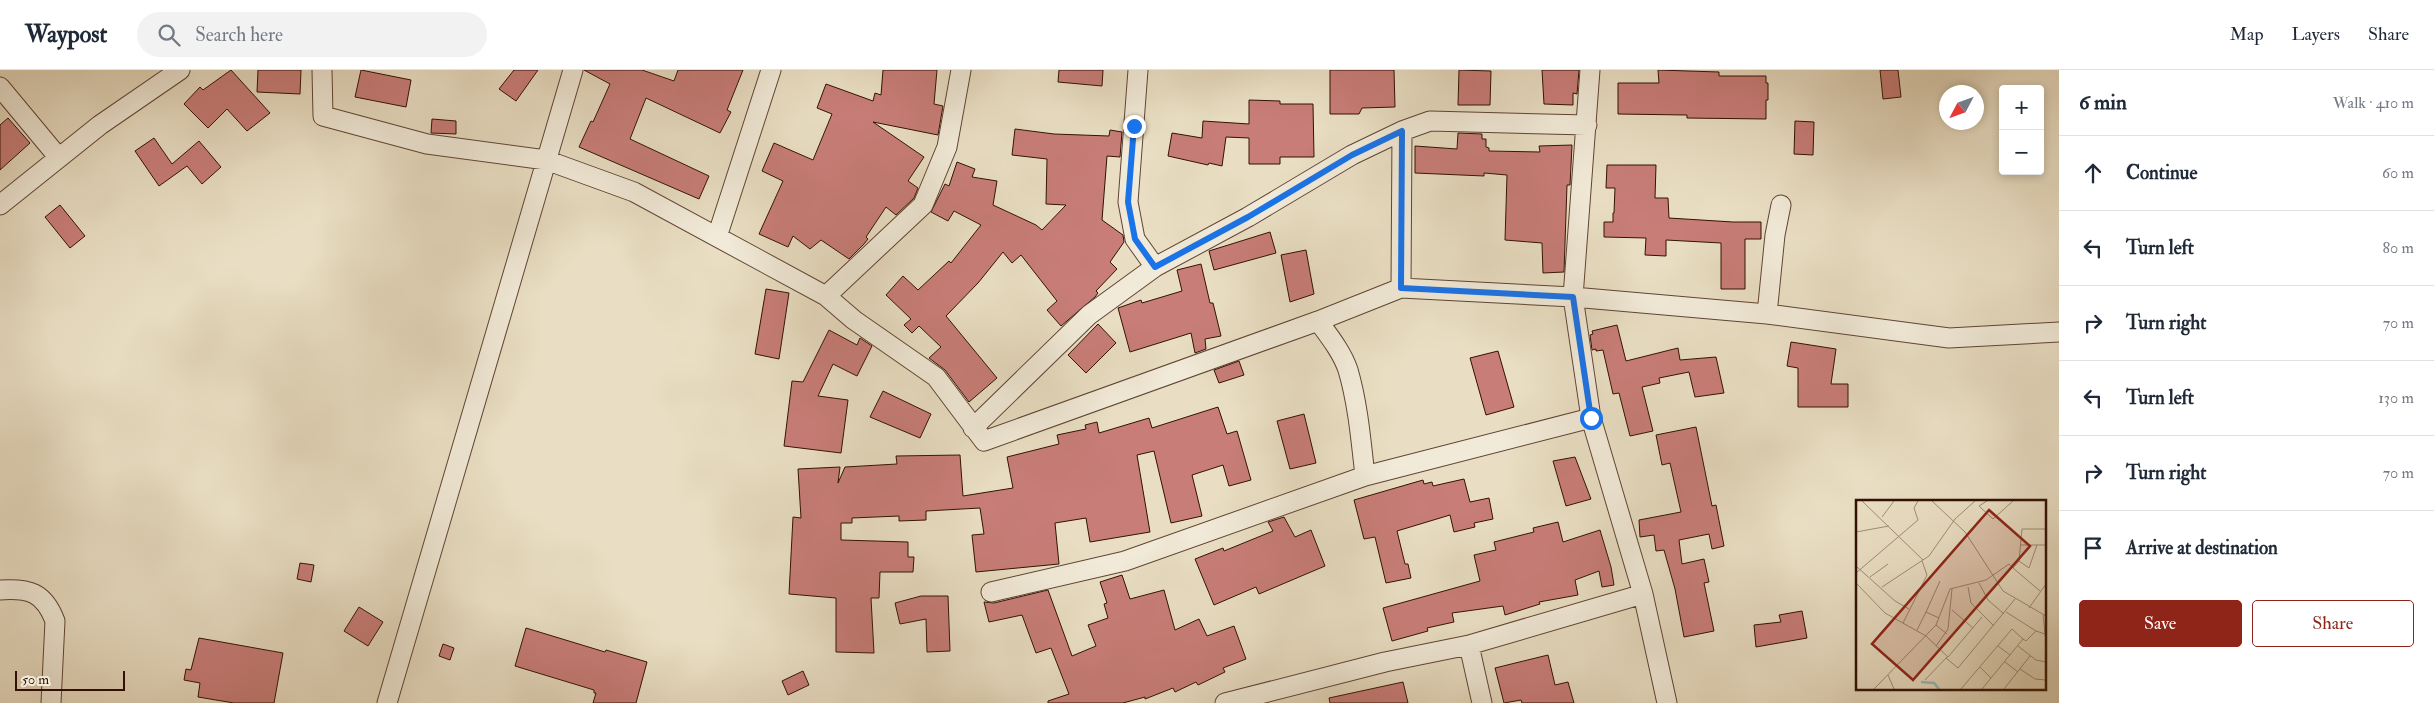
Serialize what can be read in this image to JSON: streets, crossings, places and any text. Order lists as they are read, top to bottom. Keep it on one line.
{"scale_bar":"50 m","north":"bottom left","page":{"header":"Waypost","search":"Search here","nav":["Map","Layers","Share"],"heading":["6 min","Walk · 410 m"],"map_buttons":["+","−"],"list":[["Continue","60 m"],["Turn left","80 m"],["Turn right","70 m"],["Turn left","130 m"],["Turn right","70 m"],"Arrive at destination"],"buttons":["Save","Share"],"scale":"50 m"}}
